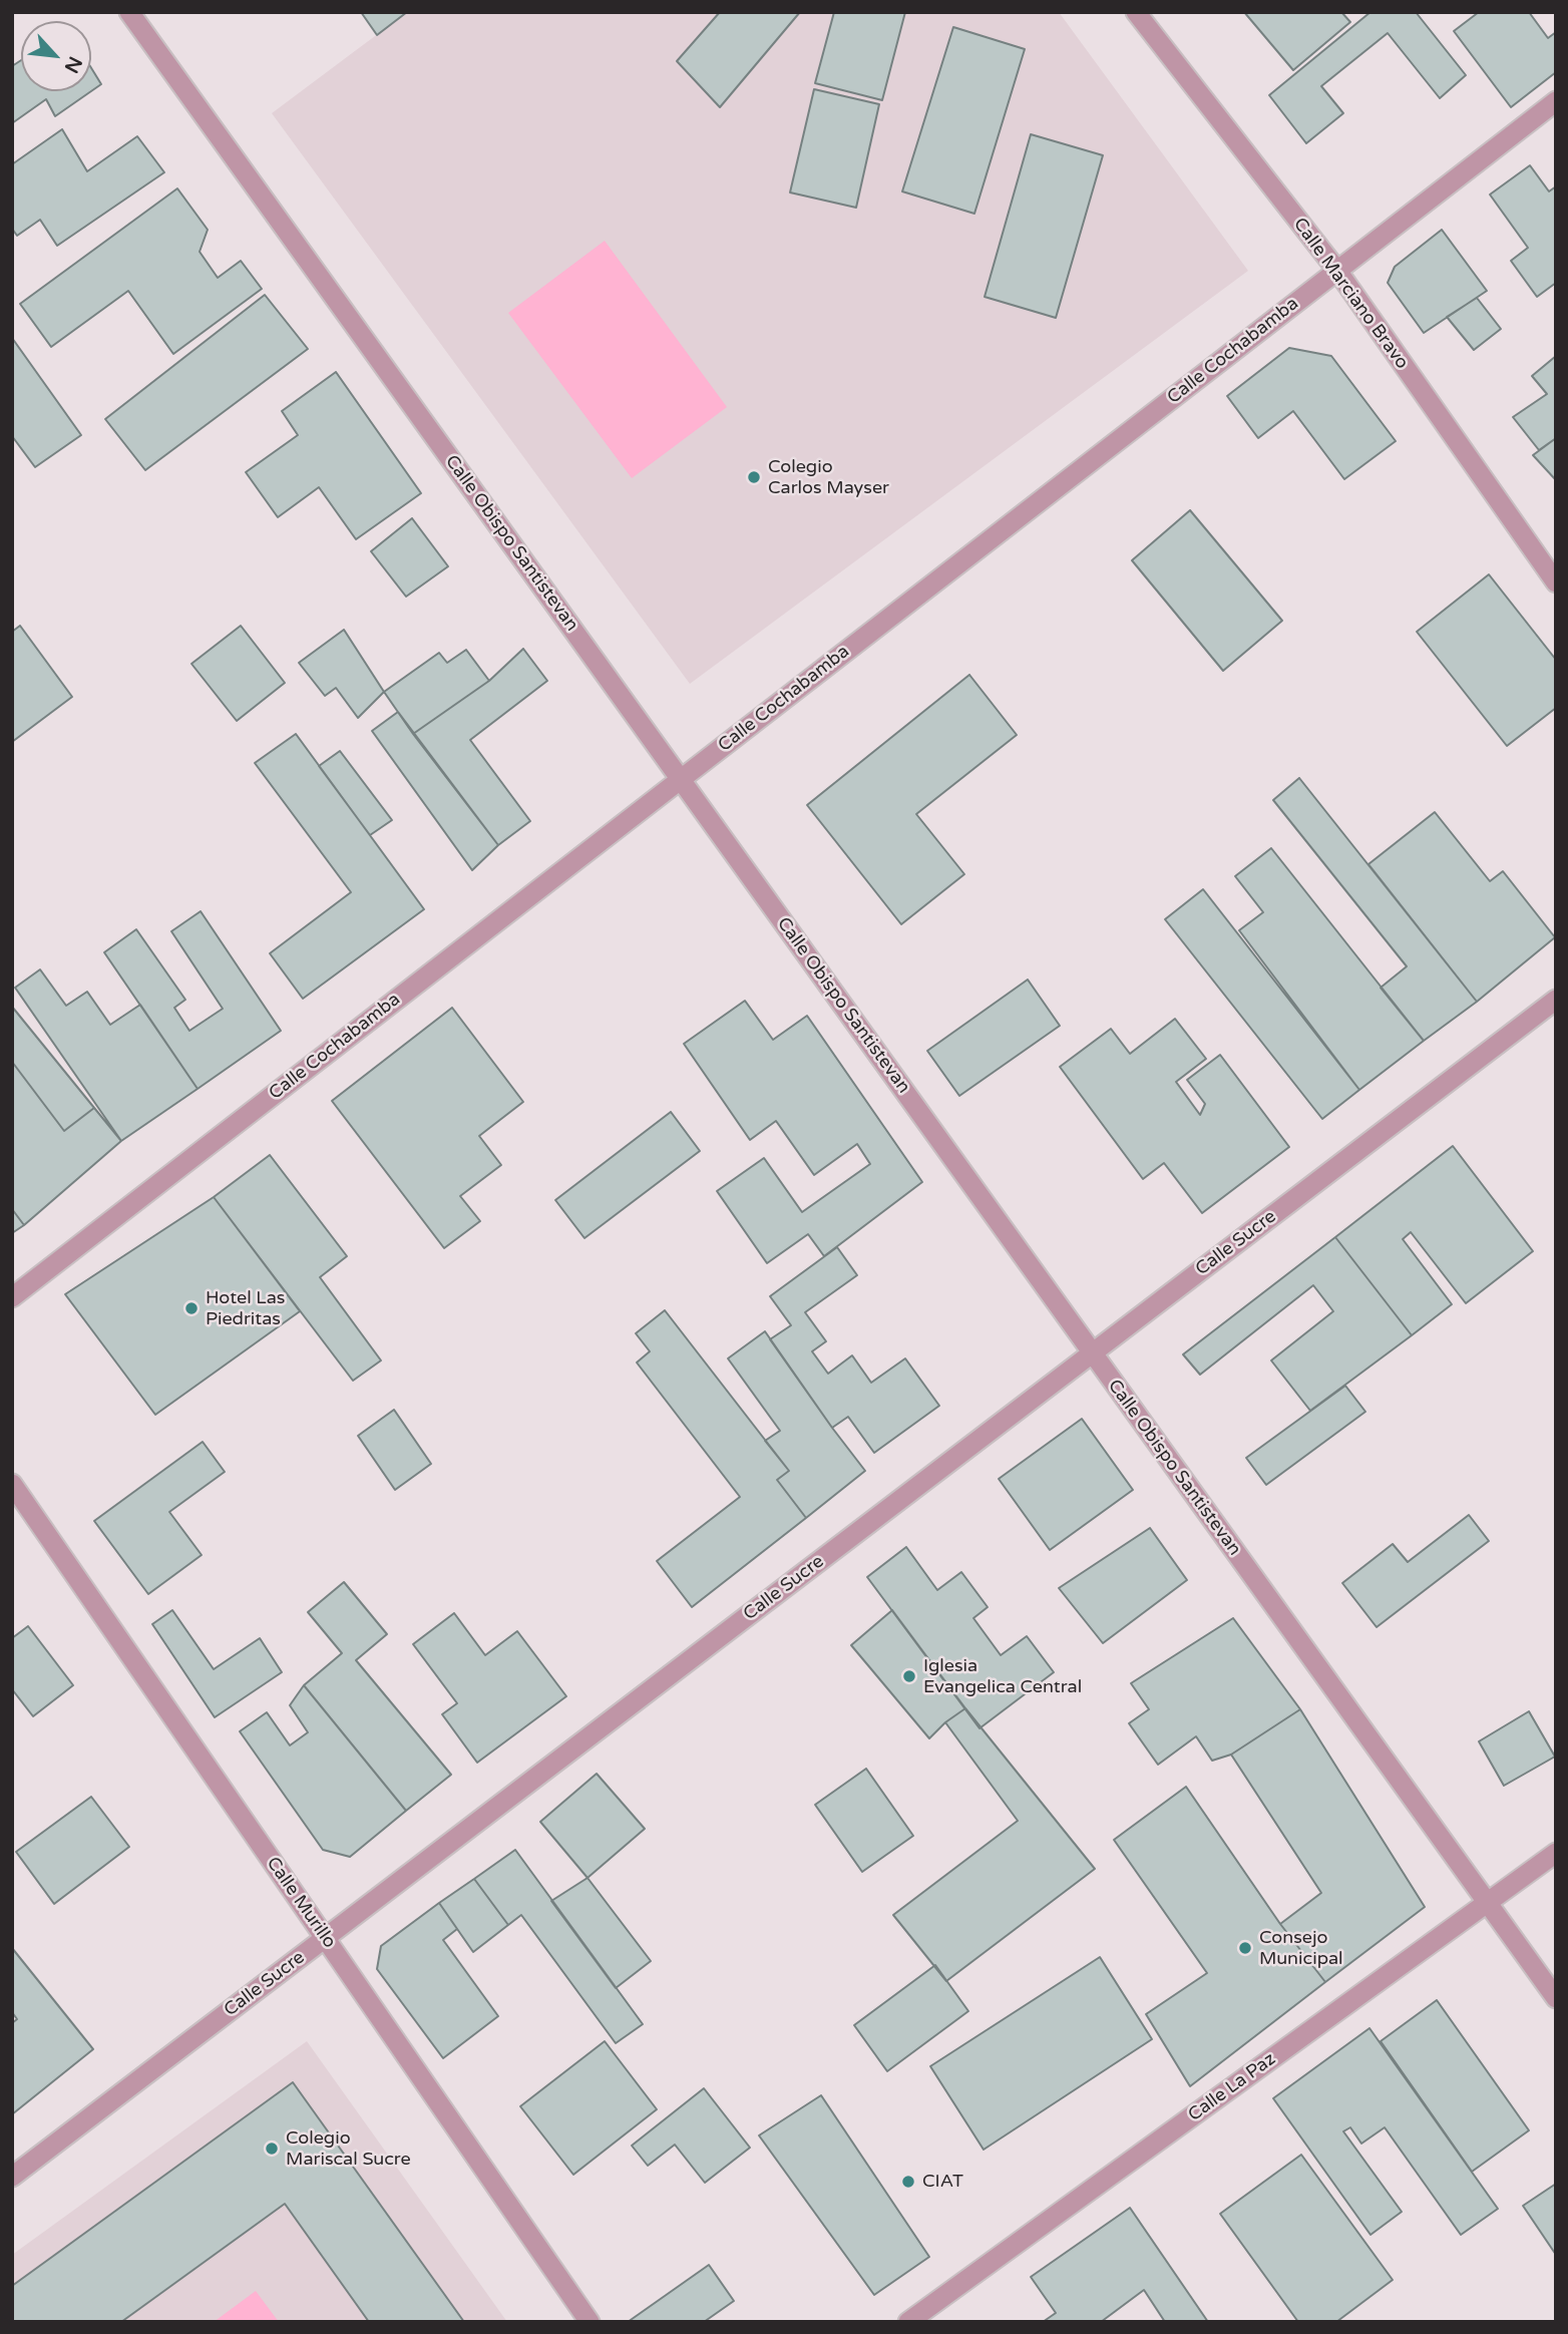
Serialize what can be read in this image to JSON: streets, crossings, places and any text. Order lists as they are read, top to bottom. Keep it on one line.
{"streets":{"street":["Calle Marciano Bravo","Calle Cochabamba","Calle Obispo Santistevan","Calle Sucre","Calle Murillo","Calle La Paz"]},"crossings":[["Calle Marciano Bravo","Calle Cochabamba"],["Calle Cochabamba","Calle Obispo Santistevan"],["Calle Obispo Santistevan","Calle Sucre"],["Calle Obispo Santistevan","Calle La Paz"],["Calle Sucre","Calle Murillo"]],"places":["Colegio Carlos Mayser","Hotel Las Piedritas","Iglesia Evangelica Central","Consejo Municipal","Colegio Mariscal Sucre","CIAT"],"north":"bottom right"}
